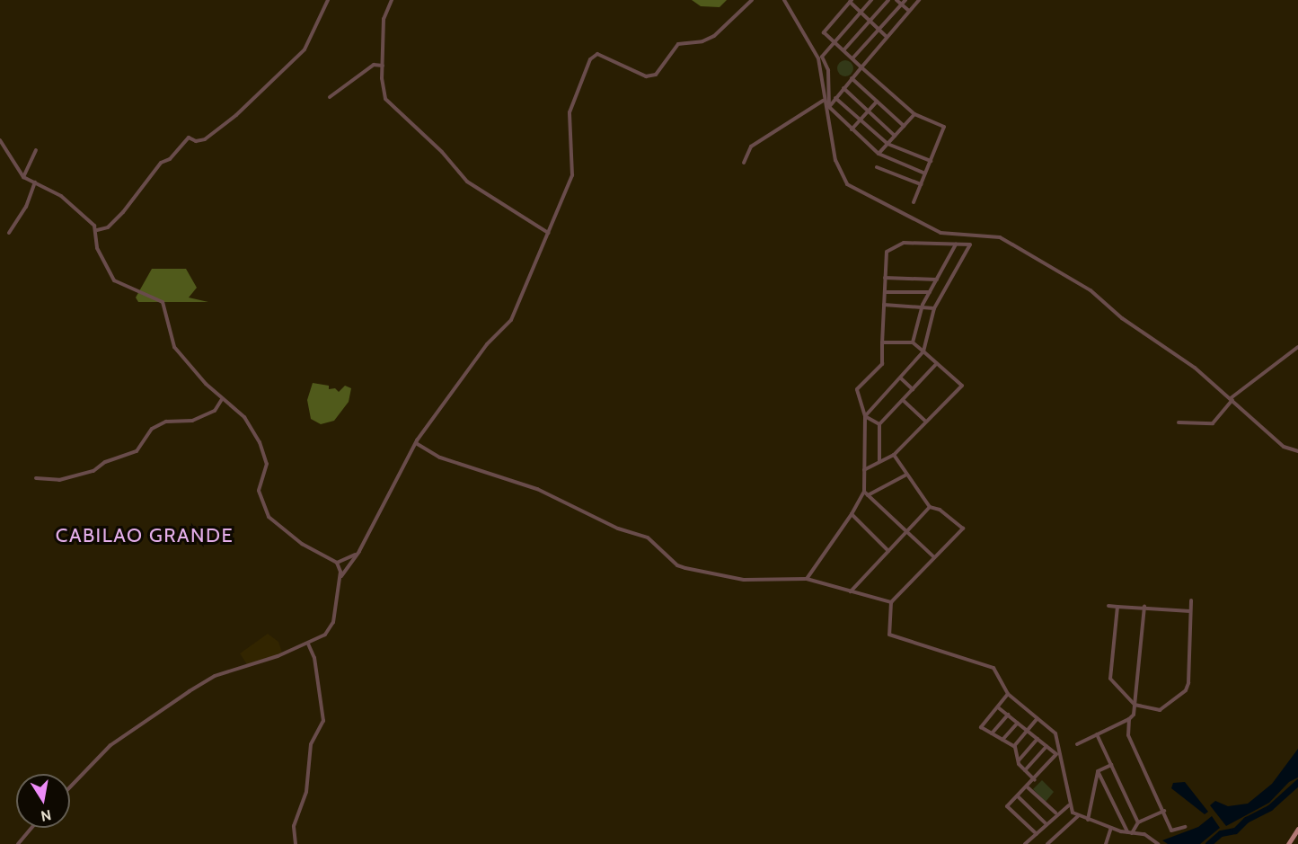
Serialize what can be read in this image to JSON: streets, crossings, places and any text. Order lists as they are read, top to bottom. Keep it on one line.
{"districts":["CABILAO GRANDE"],"north":"bottom"}
